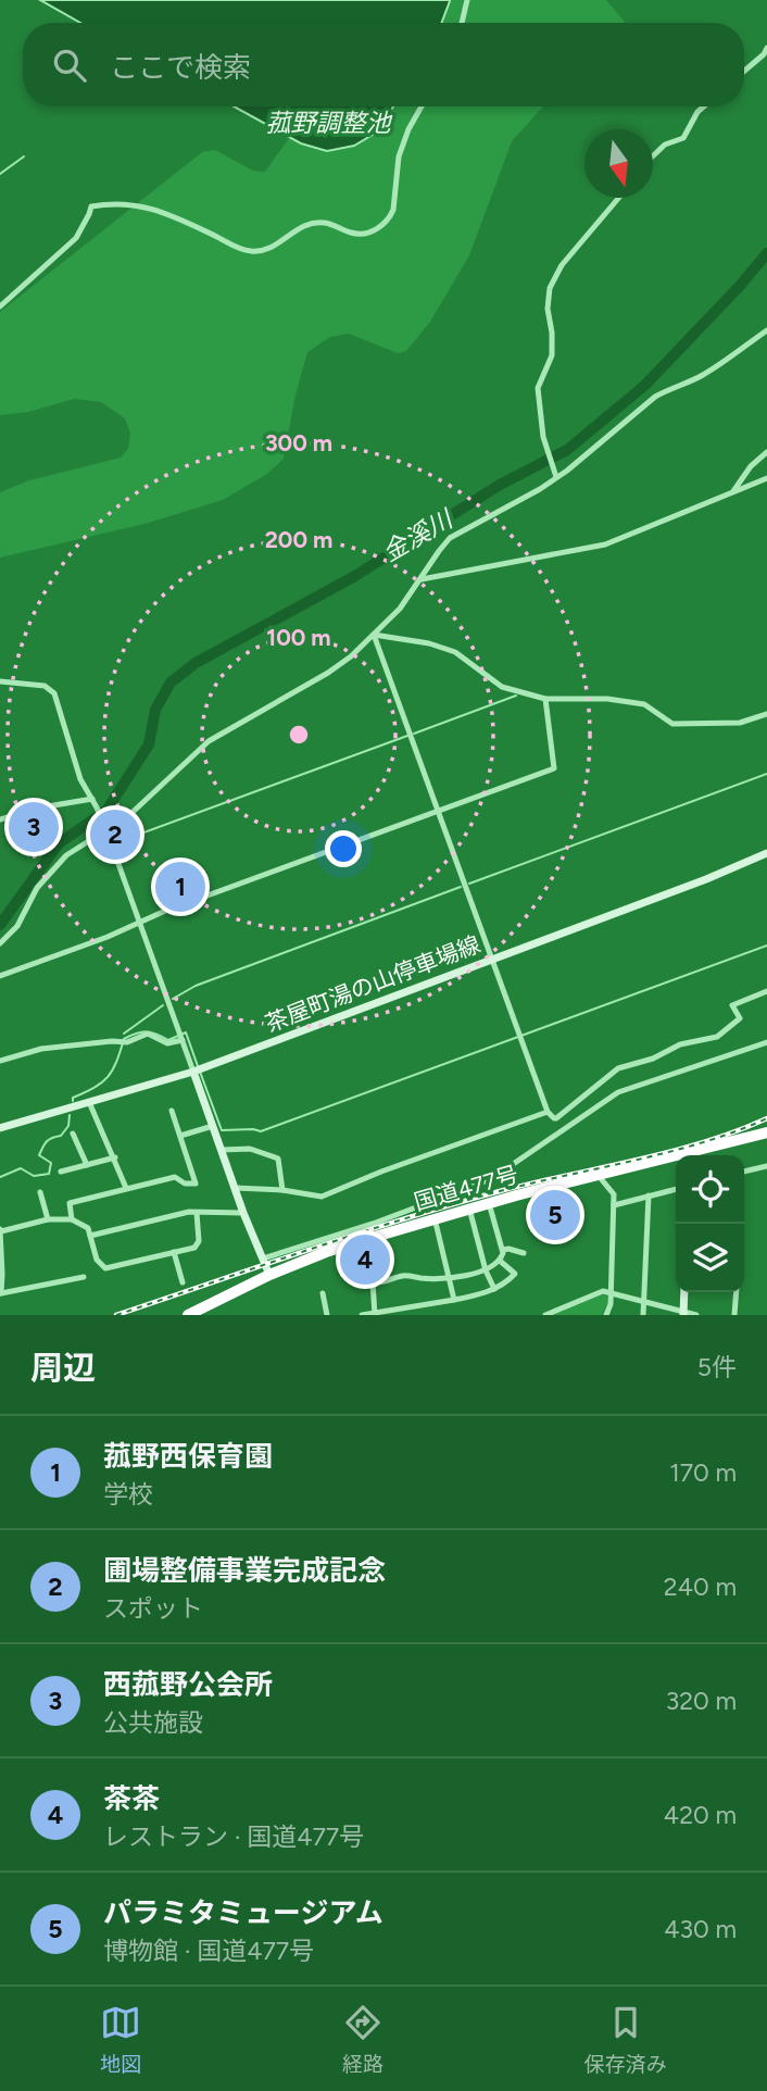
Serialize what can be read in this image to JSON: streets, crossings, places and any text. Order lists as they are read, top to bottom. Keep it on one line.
{"streets":{"highway":["国道477号"],"main road":["茶屋町湯の山停車場線"]},"water":["菰野調整池","金溪川"],"north":"bottom","page":{"search":"ここで検索","pins":["3","2","1","5","4"],"heading":["周辺","5件"],"list":[{"mark":"1","name":"菰野西保育園","note":"学校","value":"170 m"},{"mark":"2","name":"圃場整備事業完成記念","note":"スポット","value":"240 m"},{"mark":"3","name":"西菰野公会所","note":"公共施設","value":"320 m"},{"mark":"4","name":"茶茶","note":"レストラン · 国道477号","value":"420 m"},{"mark":"5","name":"パラミタミュージアム","note":"博物館 · 国道477号","value":"430 m"}],"nav":["地図","経路","保存済み"]},"rings":["300 m","200 m","100 m"]}
